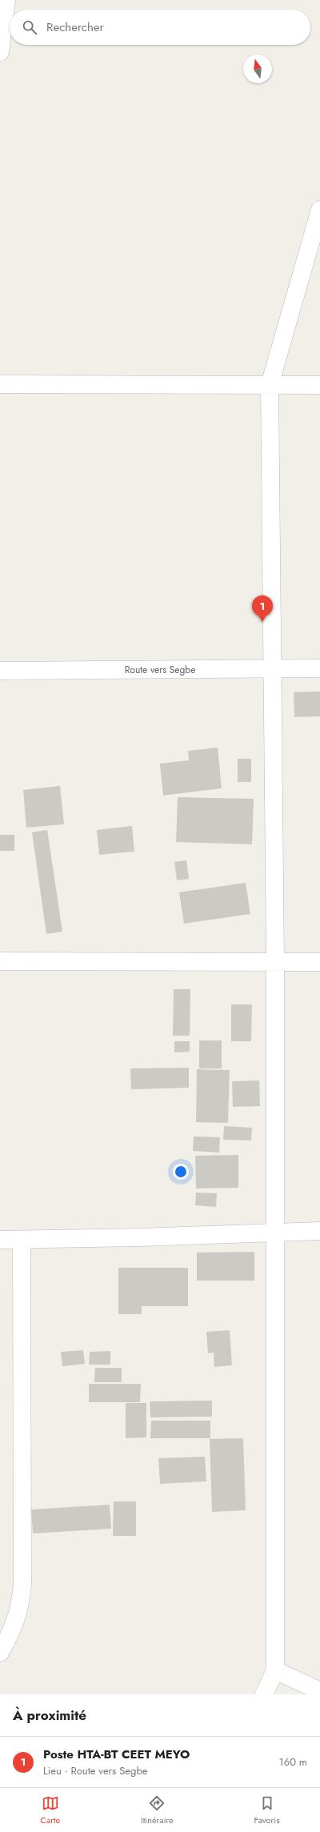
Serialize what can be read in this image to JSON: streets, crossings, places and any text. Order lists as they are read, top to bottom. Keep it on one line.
{"streets":{"street":["Route vers Segbe"]},"north":"top","page":{"search":"Rechercher","pins":"1","heading":"À proximité","list":[{"mark":"1","name":"Poste HTA-BT CEET MEYO","note":"Lieu · Route vers Segbe","value":"160 m"}],"nav":["Carte","Itinéraire","Favoris"]}}
